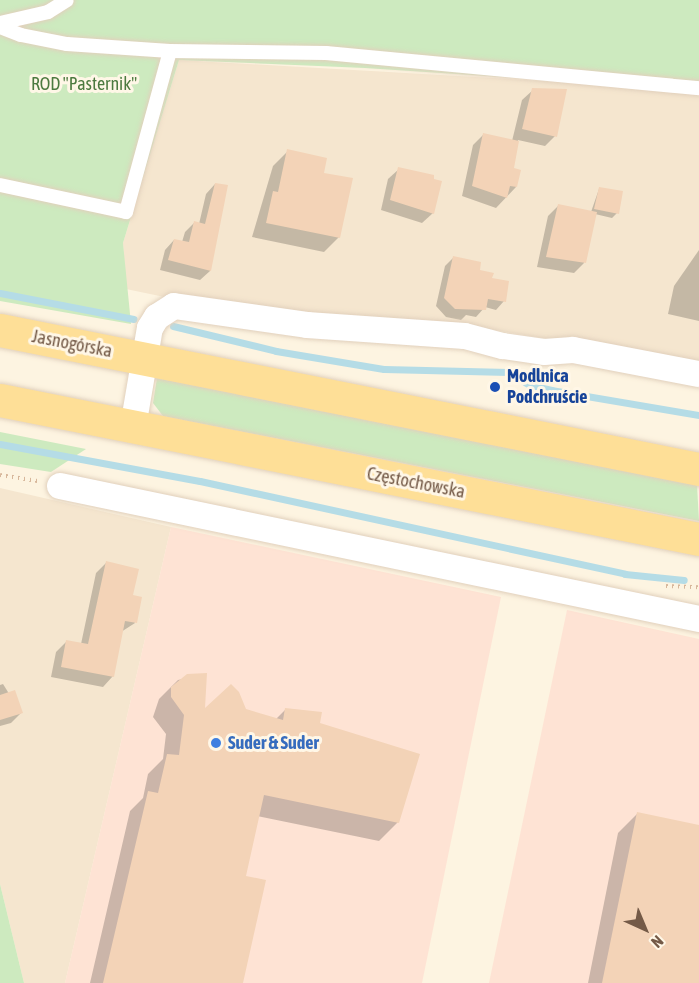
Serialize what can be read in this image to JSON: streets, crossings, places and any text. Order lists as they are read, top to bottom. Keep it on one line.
{"streets":{"main road":["Jasnogórska","Częstochowska"]},"parks":["ROD \"Pasternik\""],"places":["Modlnica Podchruście","Suder & Suder"],"north":"bottom right"}
